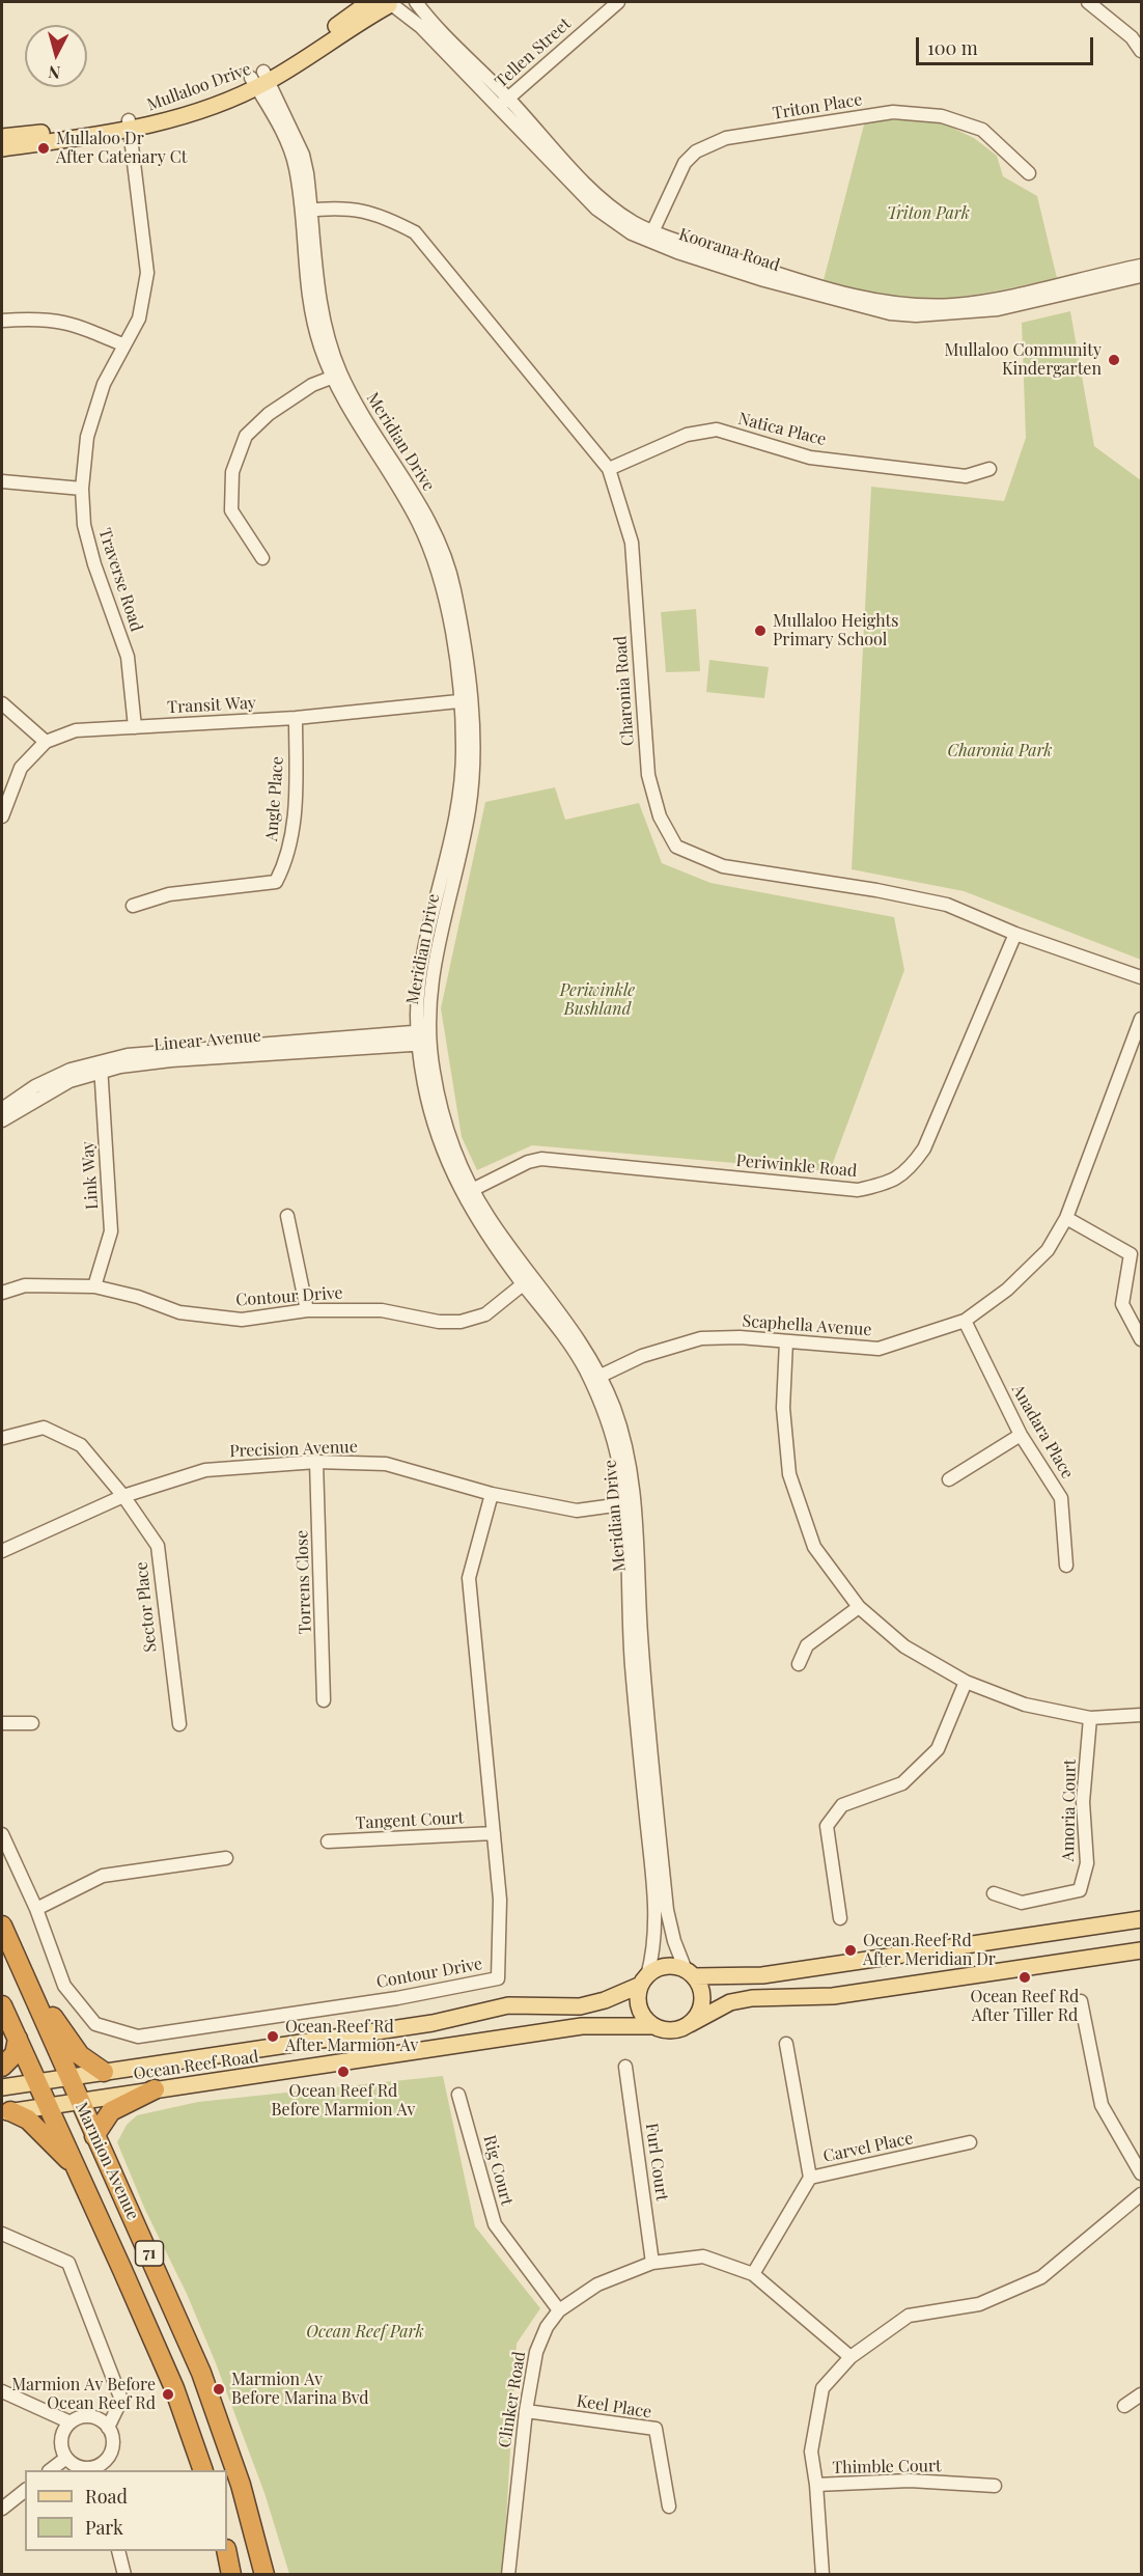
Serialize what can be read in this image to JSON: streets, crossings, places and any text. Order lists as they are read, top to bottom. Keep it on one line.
{"streets":{"highway":["Marmion Avenue","71"],"main road":["Mullaloo Drive","Ocean Reef Road"],"street":["Tellen Street","Triton Place","Koorana Road","Natica Place","Meridian Drive","Traverse Road","Charonia Road","Transit Way","Angle Place","Linear Avenue","Periwinkle Road","Link Way","Contour Drive","Scaphella Avenue","Anadara Place","Precision Avenue","Torrens Close","Sector Place","Amoria Court","Tangent Court","Carvel Place","Furl Court","Rig Court","Clinker Road","Keel Place","Thimble Court"]},"crossings":[["Tellen Street","Koorana Road"],["Mullaloo Drive","Koorana Road"],["Mullaloo Drive","Meridian Drive"],["Mullaloo Drive","Traverse Road"],["Triton Place","Koorana Road"],["Natica Place","Charonia Road"],["Meridian Drive","Charonia Road"],["Meridian Drive","Transit Way"],["Meridian Drive","Linear Avenue"],["Meridian Drive","Periwinkle Road"],["Meridian Drive","Contour Drive"],["Meridian Drive","Scaphella Avenue"],["Meridian Drive","Precision Avenue"],["Meridian Drive","Ocean Reef Road"],["Traverse Road","Transit Way"],["Charonia Road","Periwinkle Road"],["Transit Way","Angle Place"],["Linear Avenue","Link Way"],["Link Way","Contour Drive"],["Contour Drive","Precision Avenue"],["Contour Drive","Tangent Court"],["Scaphella Avenue","Anadara Place"],["Precision Avenue","Torrens Close"],["Precision Avenue","Sector Place"],["Ocean Reef Road","Marmion Avenue"],["Carvel Place","Clinker Road"],["Furl Court","Clinker Road"],["Rig Court","Clinker Road"],["Clinker Road","Keel Place"]],"parks":["Triton Park","Charonia Park","Periwinkle Bushland","Ocean Reef Park"],"places":["Mullaloo Dr After Catenary Ct","Mullaloo Community Kindergarten","Mullaloo Heights Primary School","Ocean Reef Rd After Meridian Dr","Ocean Reef Rd After Tiller Rd","Ocean Reef Rd After Marmion Av","Ocean Reef Rd Before Marmion Av","Marmion Av Before Marina Bvd","Marmion Av Before Ocean Reef Rd"],"legend":["Road","Park"],"scale_bar":"100 m","north":"bottom"}
